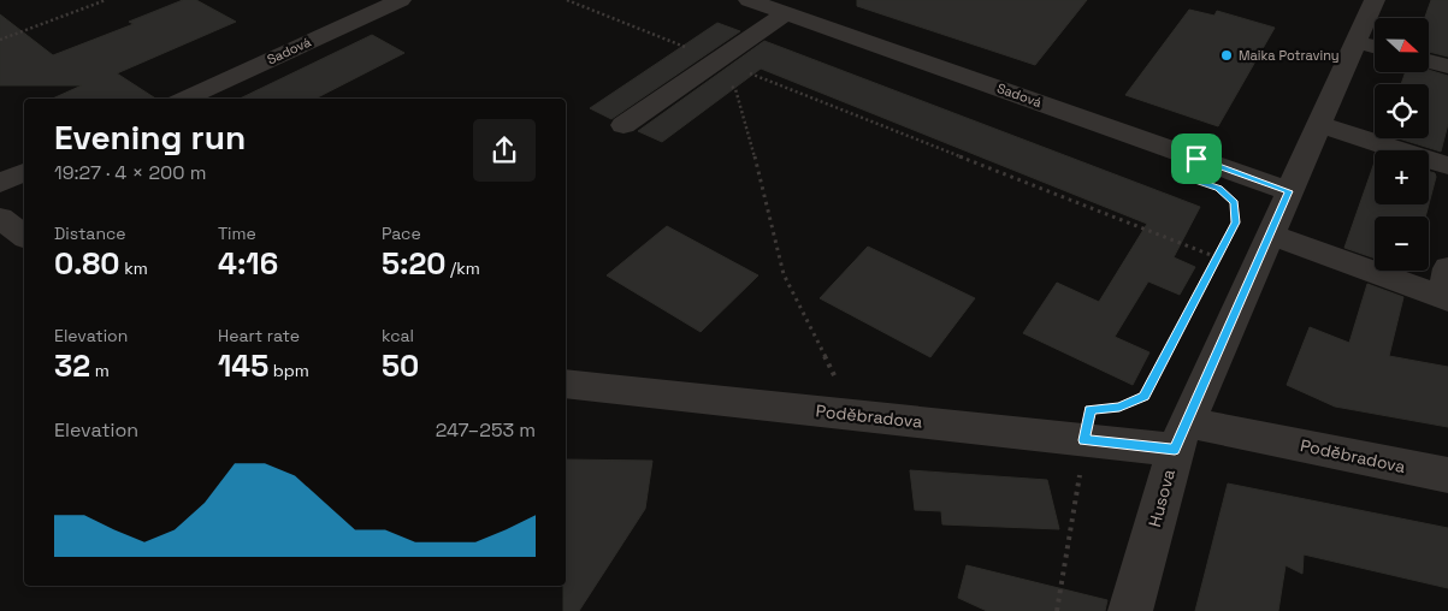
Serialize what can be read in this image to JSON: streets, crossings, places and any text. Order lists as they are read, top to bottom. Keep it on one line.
{"streets":{"street":["Sadová","Poděbradova","Husova"]},"crossings":[["Sadová","Husova"],["Poděbradova","Husova"]],"places":["Maika Potraviny"],"north":"right","page":{"map_buttons":["+","−"],"heading":["Evening run","19:27 · 4 × 200 m"],"stats":[["Distance","0.80 km"],["Time","4:16"],["Pace","5:20 /km"],["Elevation","32 m"],["Heart rate","145 bpm"],["kcal","50"]],"chart":["Elevation","247–253 m"]}}
